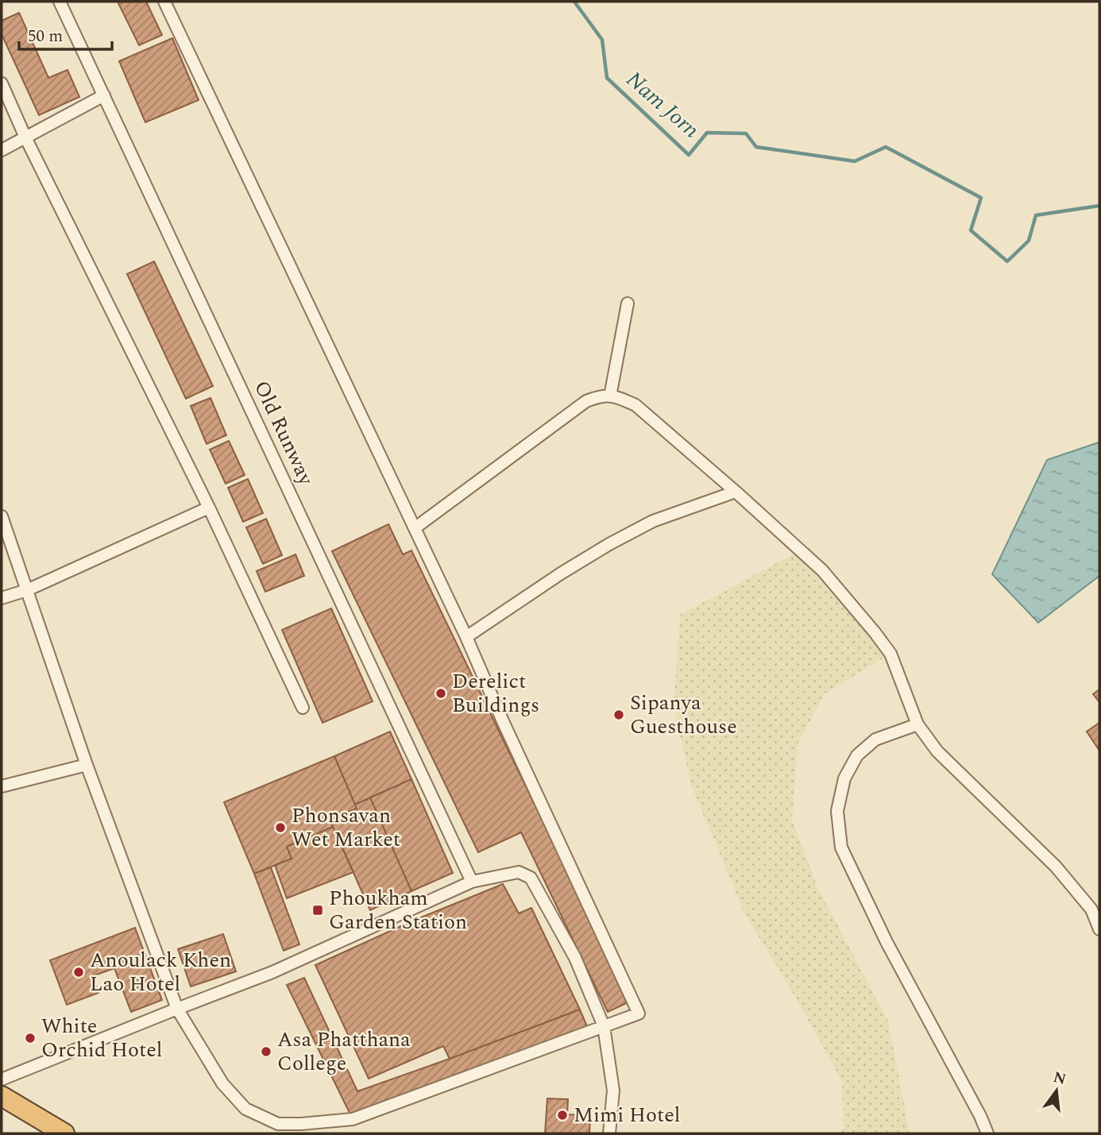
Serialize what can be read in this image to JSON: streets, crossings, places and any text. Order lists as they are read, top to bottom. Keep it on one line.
{"streets":{"street":["Old Runway"]},"water":["Nam Jorn"],"places":{"other":["Derelict Buildings","Sipanya Guesthouse","Phonsavan Wet Market","Anoulack Khen Lao Hotel","White Orchid Hotel","Asa Phatthana College","Mimi Hotel"],"transit":["Phoukham Garden Station"]},"scale_bar":"50 m","north":"top"}
